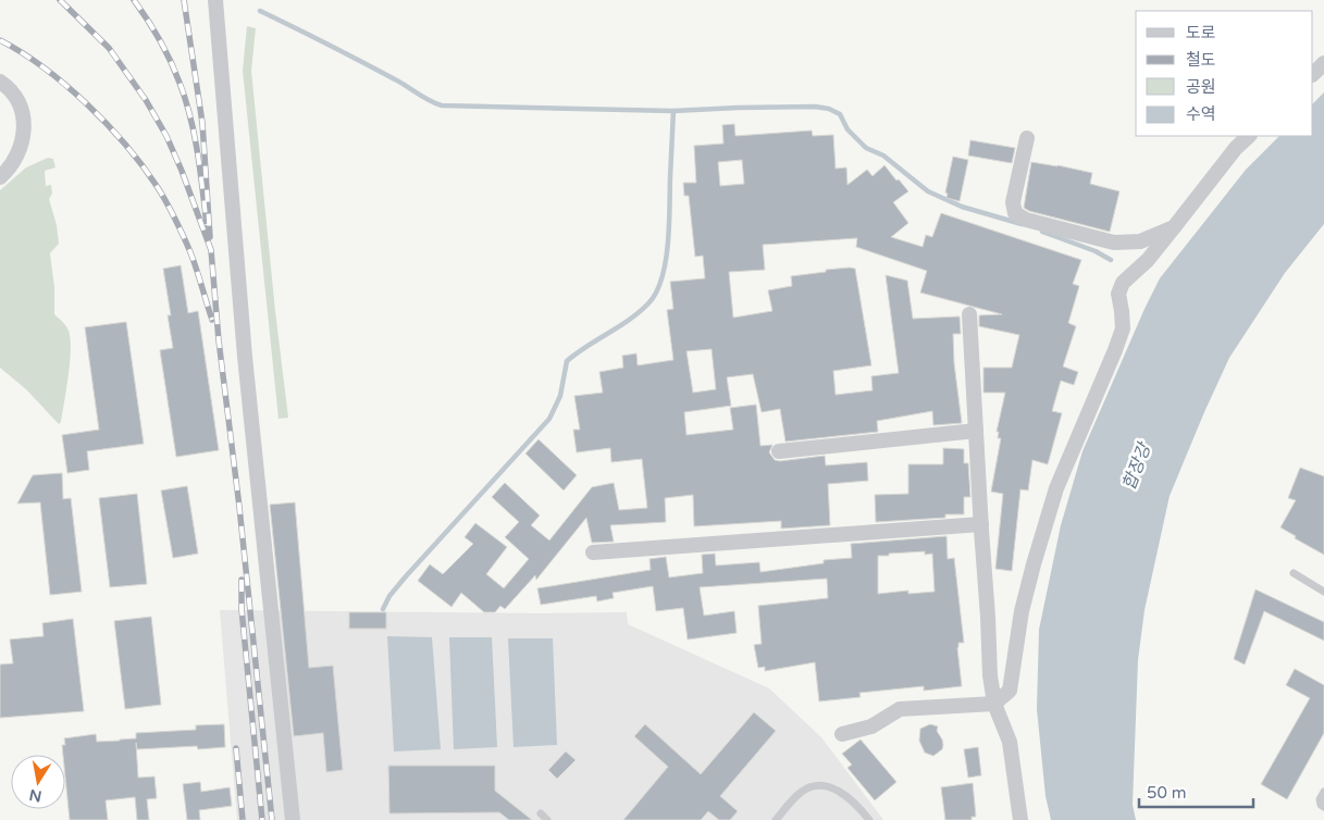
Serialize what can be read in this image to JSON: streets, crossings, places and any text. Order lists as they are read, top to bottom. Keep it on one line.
{"water":["합장강"],"legend":["도로","철도","공원","수역"],"scale_bar":"50 m","north":"bottom"}
